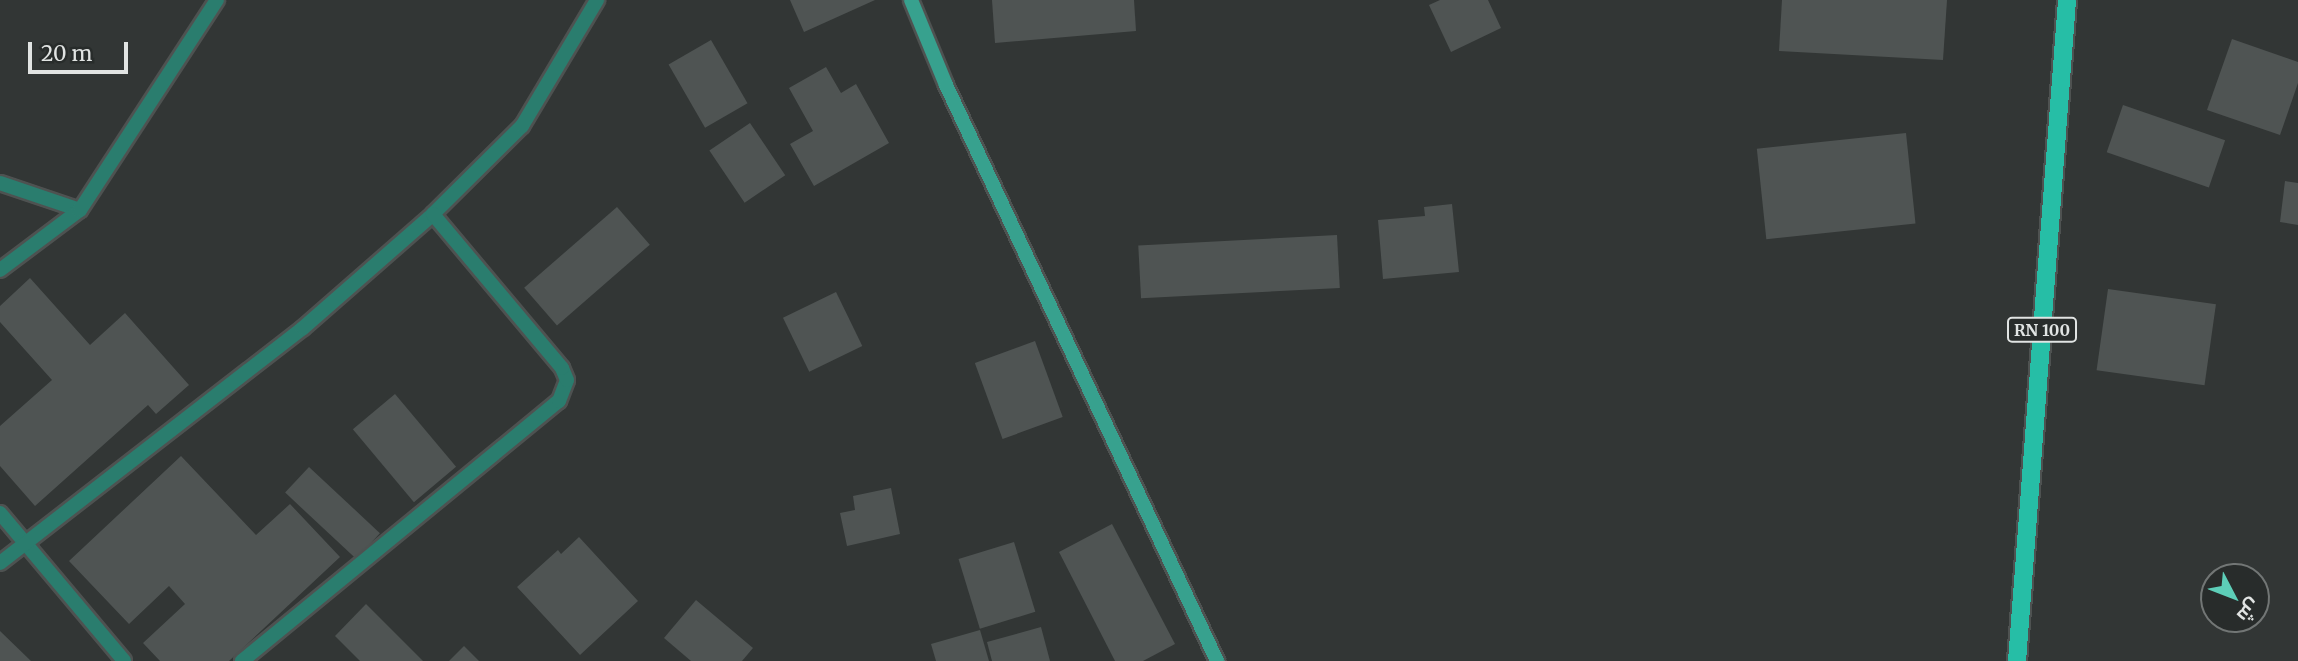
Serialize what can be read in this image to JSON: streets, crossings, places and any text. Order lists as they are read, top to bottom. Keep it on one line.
{"streets":{"main road":["RN 100"]},"scale_bar":"20 m","north":"bottom right"}
